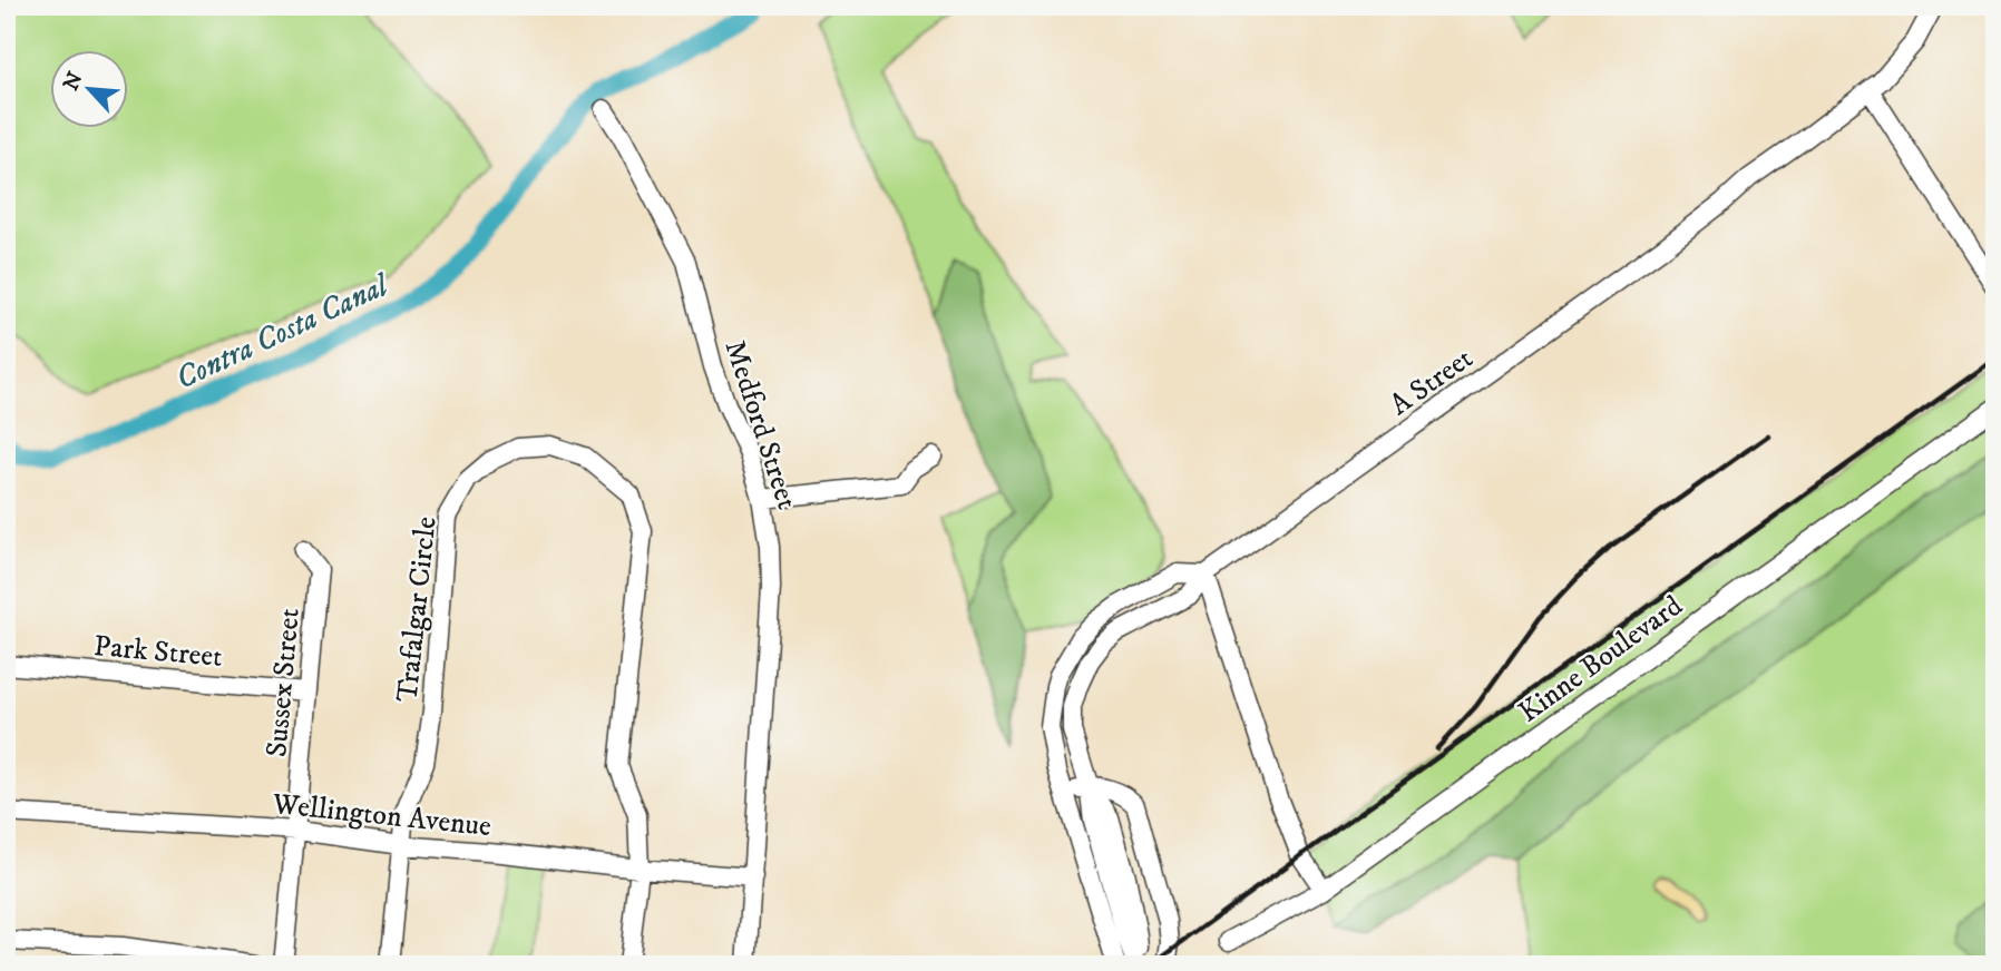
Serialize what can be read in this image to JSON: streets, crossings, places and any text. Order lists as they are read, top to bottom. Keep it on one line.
{"streets":{"street":["A Street","Medford Street","Trafalgar Circle","Park Street","Kinne Boulevard","Sussex Street","Wellington Avenue"]},"crossings":[["Medford Street","Wellington Avenue"],["Trafalgar Circle","Wellington Avenue"],["Park Street","Sussex Street"],["Sussex Street","Wellington Avenue"]],"water":["Contra Costa Canal"],"north":"top left"}
